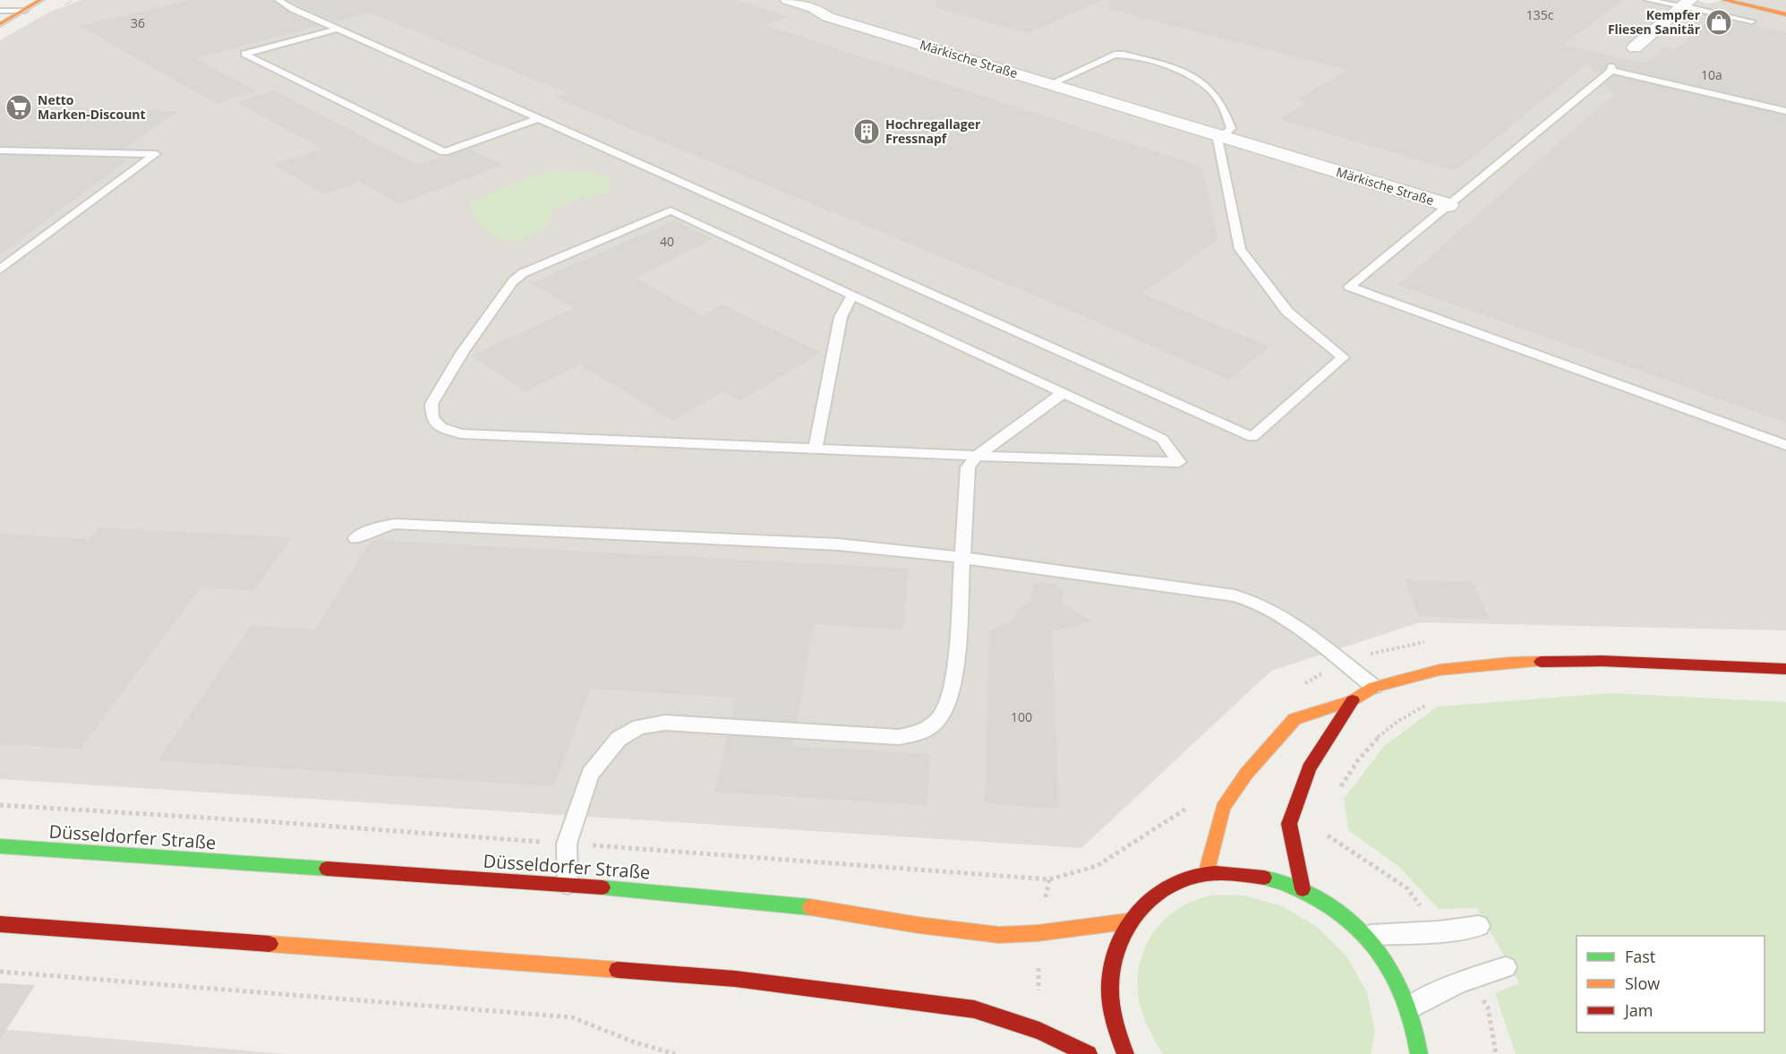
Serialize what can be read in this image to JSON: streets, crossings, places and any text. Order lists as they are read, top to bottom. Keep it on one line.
{"streets":{"main road":["Düsseldorfer Straße"],"street":["Märkische Straße"]},"places":{"shop":["Kempfer Fliesen Sanitär"],"supermarket":["Netto Marken-Discount"],"building":["Hochregallager Fressnapf"]},"house_numbers":["135c","36","10a","40","100"],"legend":["Fast","Slow","Jam"]}
